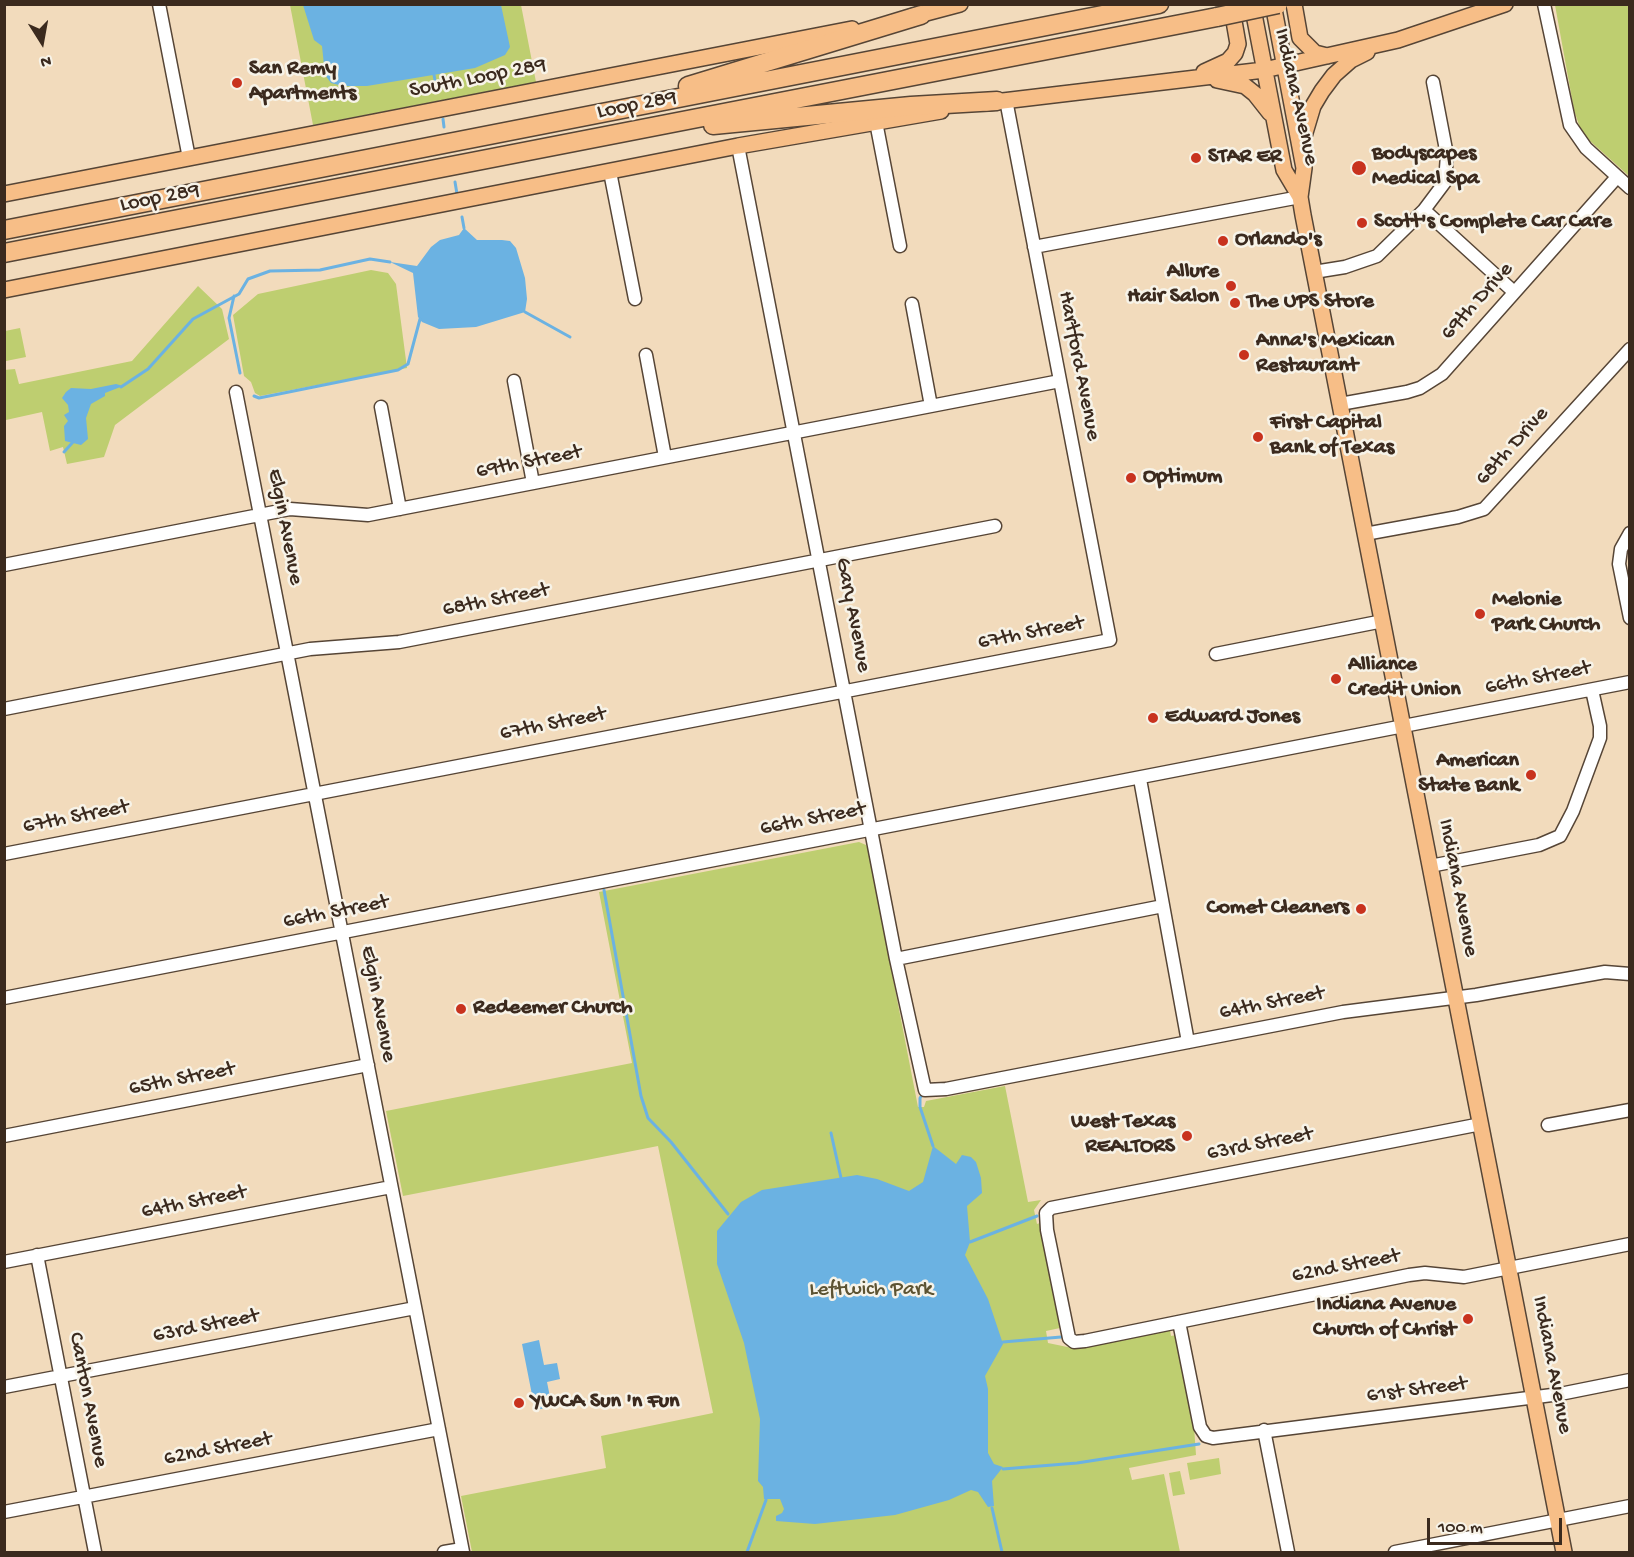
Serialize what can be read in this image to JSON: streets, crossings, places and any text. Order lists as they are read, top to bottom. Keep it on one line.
{"streets":{"highway":["Loop 289"],"main road":["South Loop 289","Indiana Avenue"],"street":["69th Drive","Hartford Avenue","68th Drive","69th Street","Elgin Avenue","68th Street","Gary Avenue","67th Street","66th Street","64th Street","65th Street","63rd Street","62nd Street","61st Street","Canton Avenue"]},"crossings":[["Indiana Avenue","69th Drive"],["Indiana Avenue","68th Drive"],["Indiana Avenue","66th Street"],["Indiana Avenue","64th Street"],["Indiana Avenue","63rd Street"],["Indiana Avenue","62nd Street"],["Indiana Avenue","61st Street"],["Hartford Avenue","69th Street"],["Hartford Avenue","67th Street"],["69th Street","Elgin Avenue"],["69th Street","Gary Avenue"],["Elgin Avenue","68th Street"],["Elgin Avenue","67th Street"],["Elgin Avenue","66th Street"],["Elgin Avenue","64th Street"],["Elgin Avenue","65th Street"],["Elgin Avenue","63rd Street"],["Elgin Avenue","62nd Street"],["68th Street","Gary Avenue"],["Gary Avenue","67th Street"],["Gary Avenue","66th Street"],["Gary Avenue","64th Street"],["64th Street","Canton Avenue"],["63rd Street","62nd Street"],["63rd Street","Canton Avenue"],["62nd Street","61st Street"],["62nd Street","Canton Avenue"]],"parks":["Leftwich Park"],"places":["San Remy Apartments","STAR ER","Bodyscapes Medical Spa","Scott's Complete Car Care","Orlando's","Allure Hair Salon","The UPS Store","Anna's Mexican Restaurant","First Capital Bank of Texas","Optimum","Melonie Park Church","Alliance Credit Union","Edward Jones","American State Bank","Comet Cleaners","Redeemer Church","West Texas REALTORS","Indiana Avenue Church of Christ","YWCA Sun 'n Fun"],"scale_bar":"100 m","north":"bottom"}
